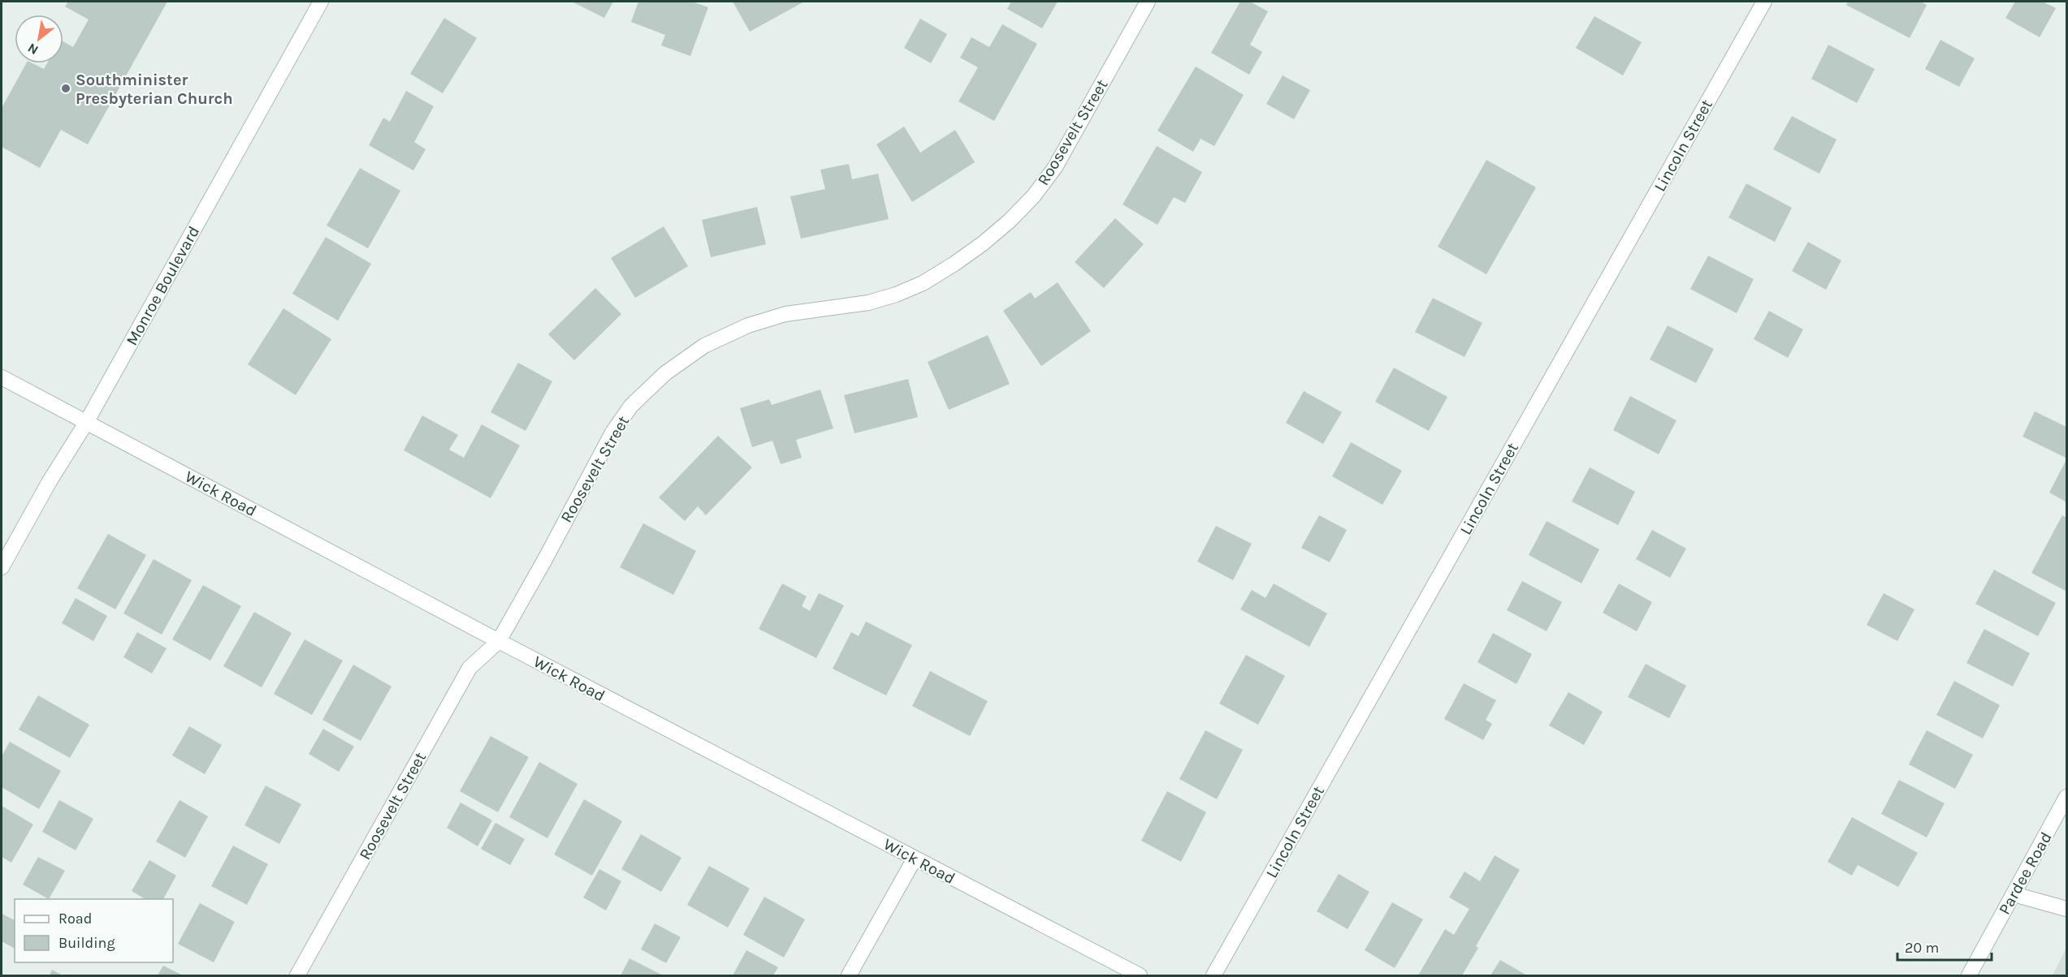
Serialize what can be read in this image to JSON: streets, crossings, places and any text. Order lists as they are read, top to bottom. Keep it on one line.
{"streets":{"street":["Roosevelt Street","Lincoln Street","Monroe Boulevard","Wick Road","Pardee Road"]},"crossings":[["Roosevelt Street","Wick Road"],["Monroe Boulevard","Wick Road"]],"places":["Southminister Presbyterian Church"],"legend":["Road","Building"],"scale_bar":"20 m","north":"bottom left"}
